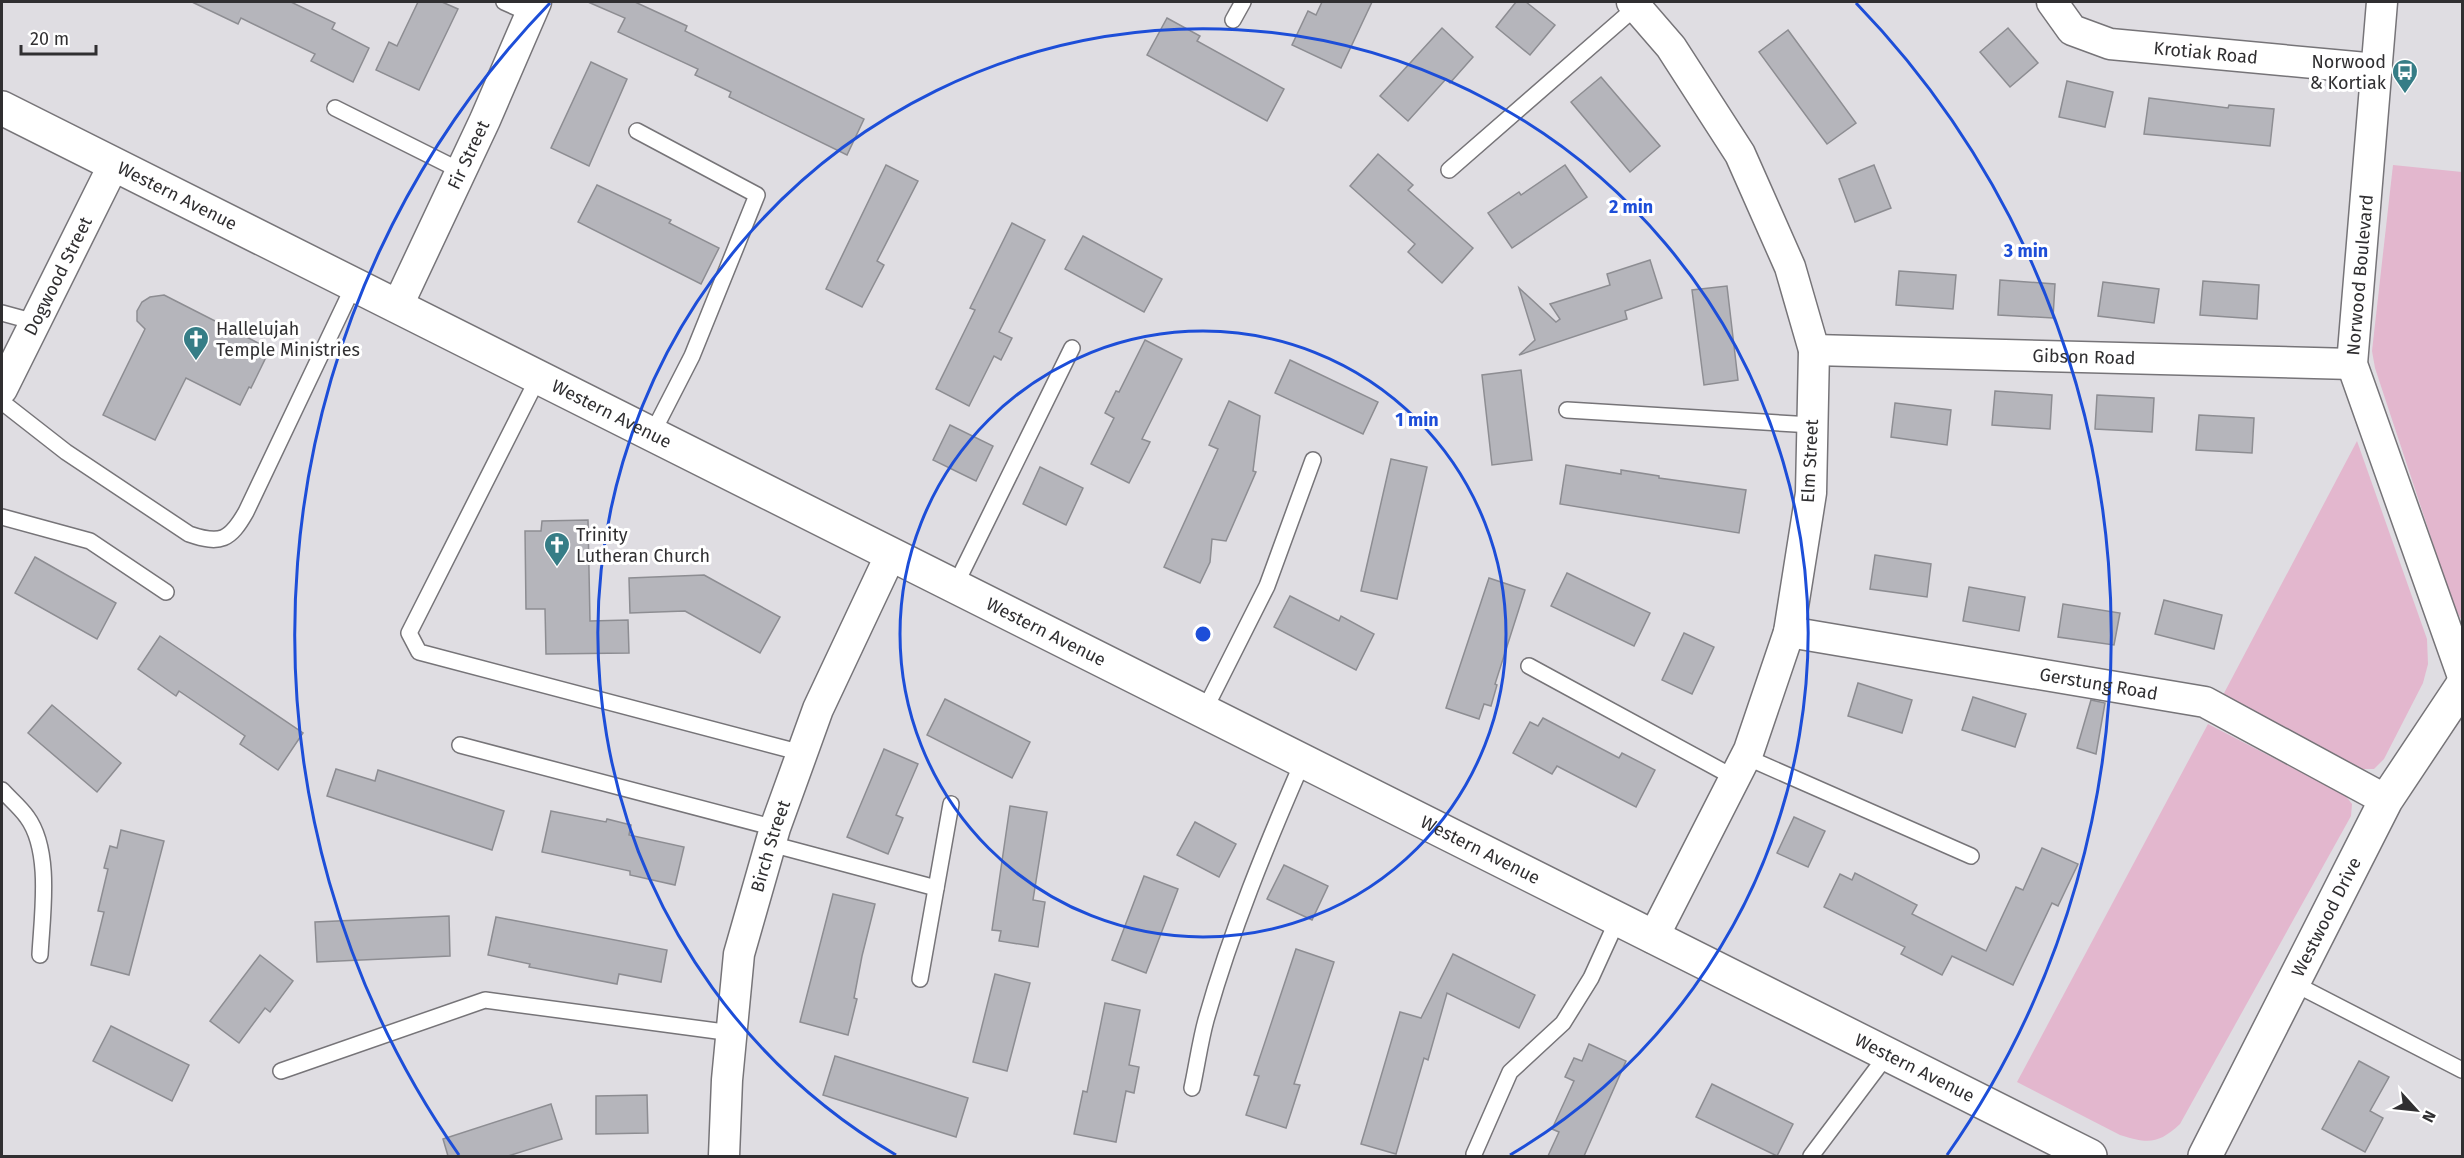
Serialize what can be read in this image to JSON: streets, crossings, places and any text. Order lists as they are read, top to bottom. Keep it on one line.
{"streets":{"main road":["Western Avenue","Westwood Drive"],"street":["Krotiak Road","Fir Street","Norwood Boulevard","Dogwood Street","Gibson Road","Elm Street","Gerstung Road","Birch Street"]},"crossings":[["Krotiak Road","Norwood Boulevard"],["Fir Street","Western Avenue"],["Western Avenue","Dogwood Street"],["Western Avenue","Elm Street"],["Western Avenue","Birch Street"],["Norwood Boulevard","Gibson Road"],["Gibson Road","Elm Street"],["Elm Street","Gerstung Road"],["Gerstung Road","Westwood Drive"]],"places":{"bus stop":["Norwood & Kortiak"],"church":["Hallelujah Temple Ministries","Trinity Lutheran Church"]},"scale_bar":"20 m","north":"bottom right","rings":["2 min","3 min","1 min"]}
